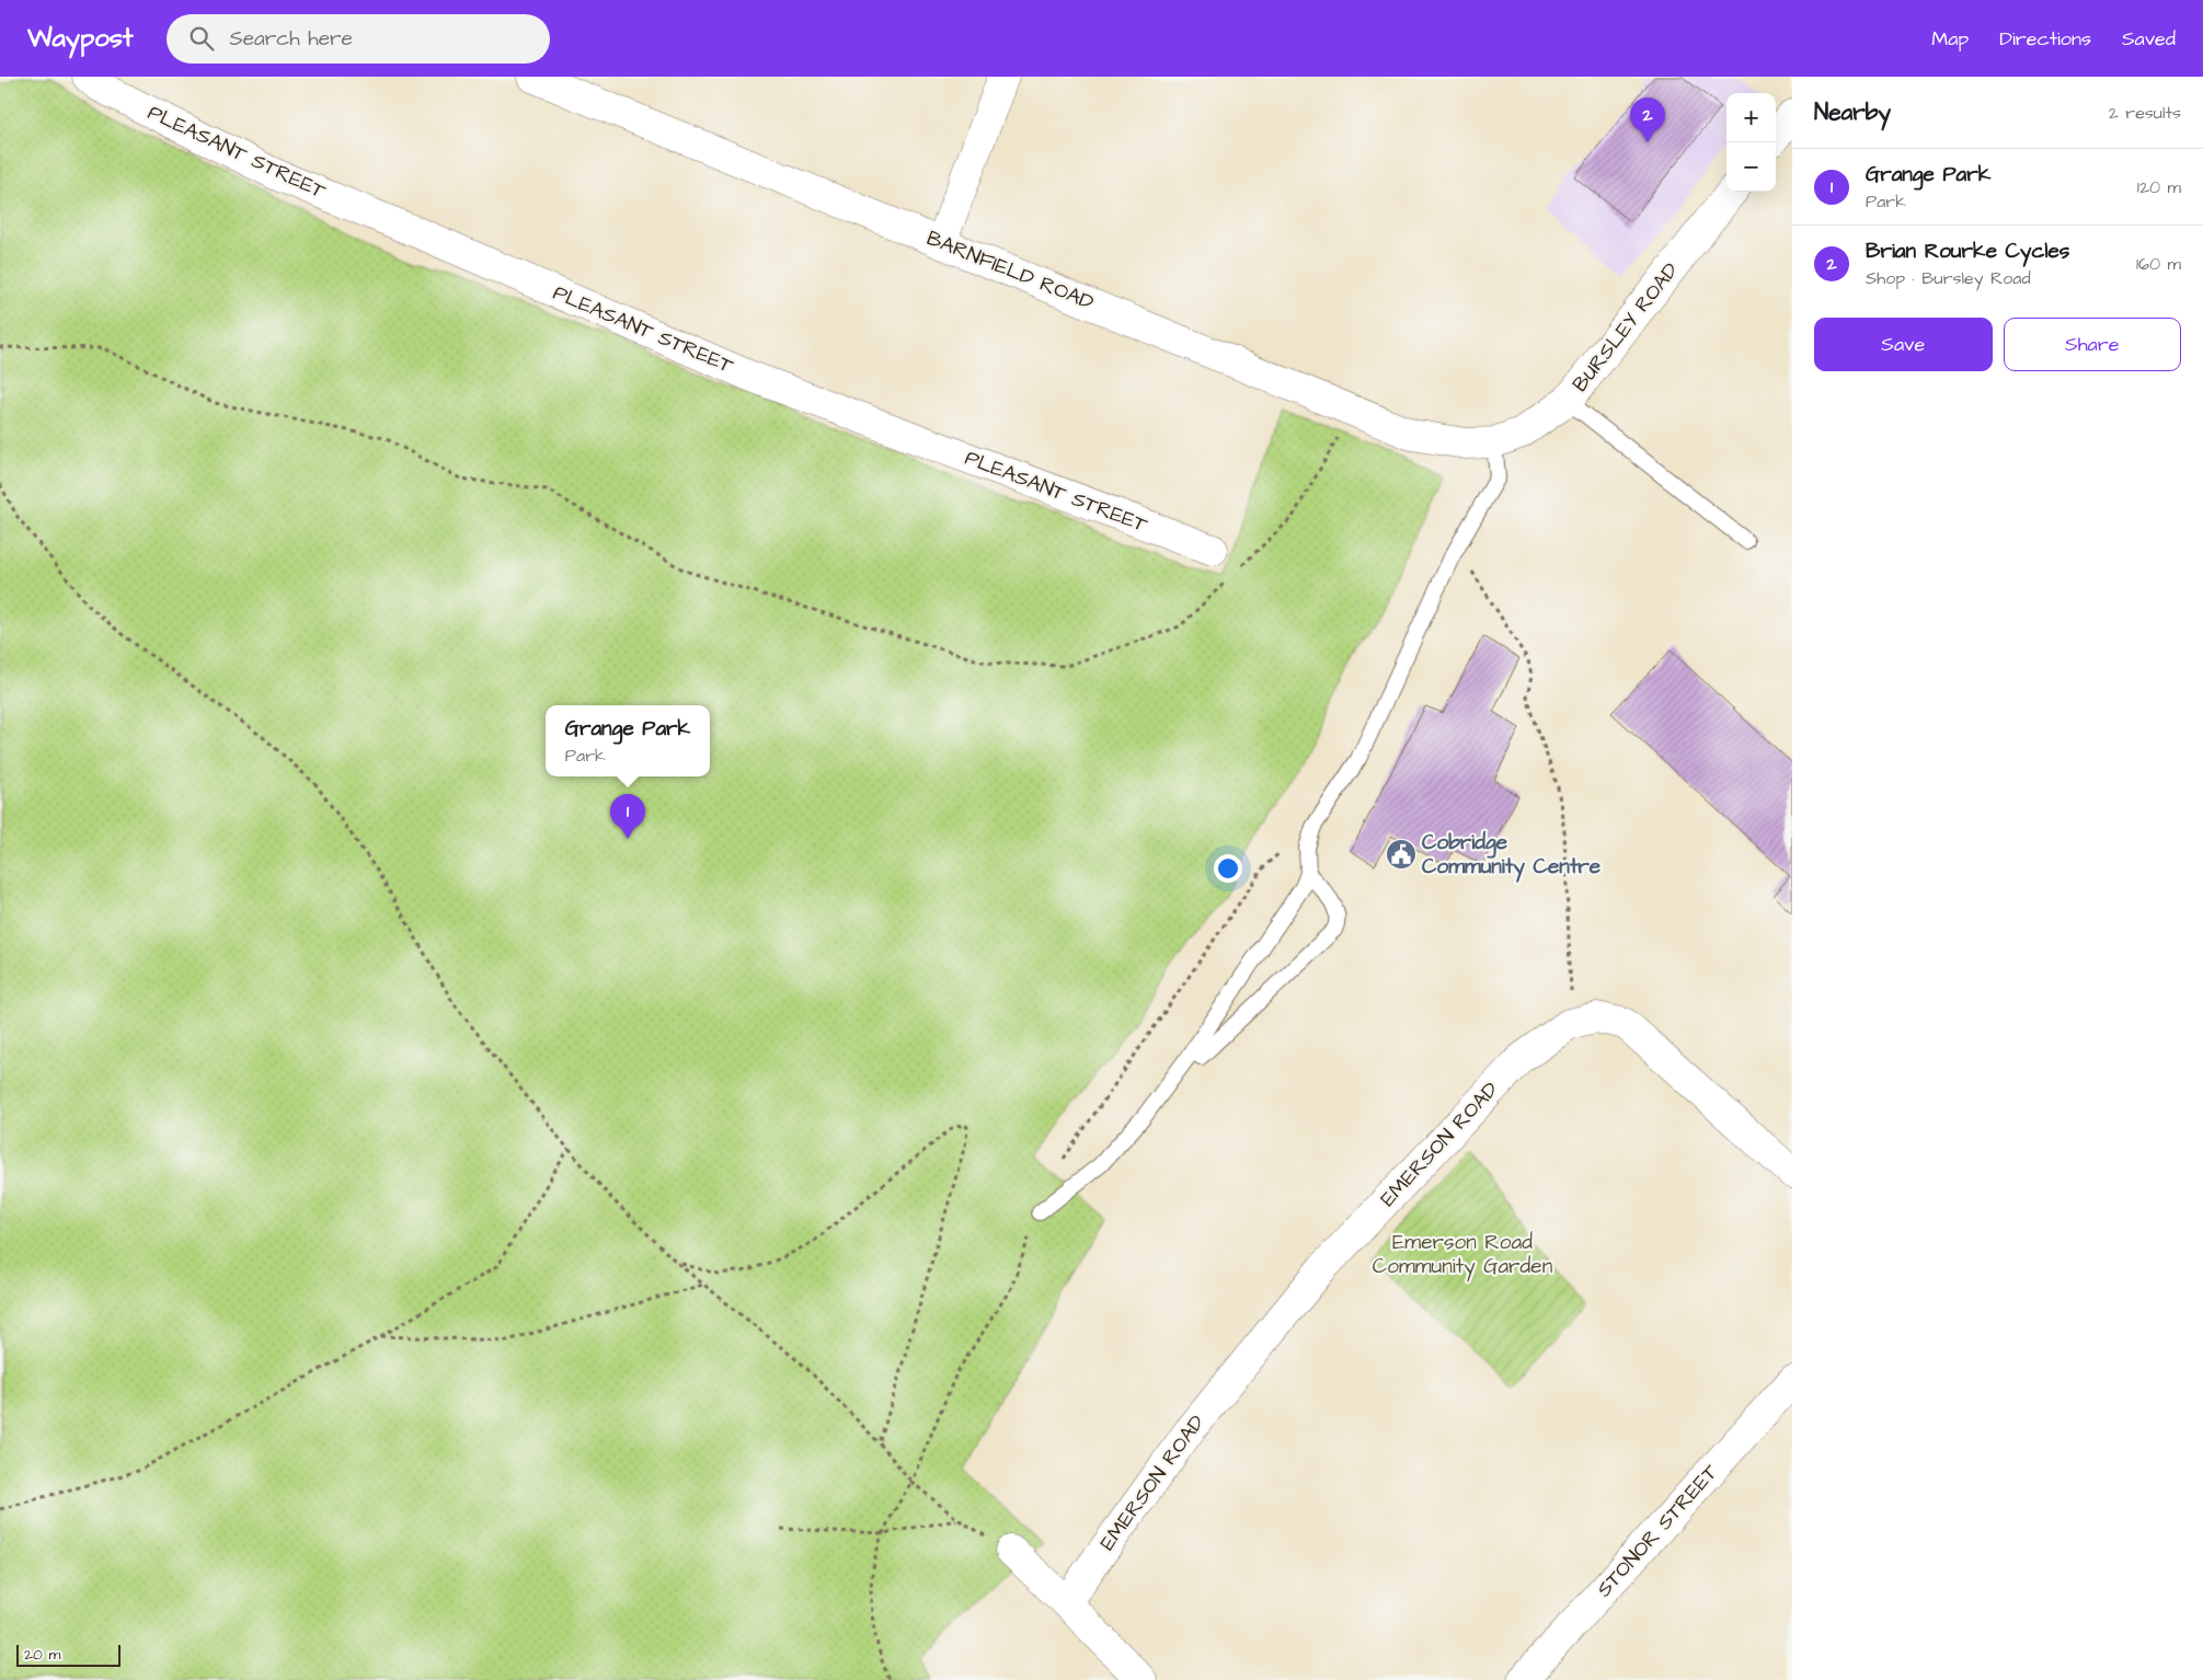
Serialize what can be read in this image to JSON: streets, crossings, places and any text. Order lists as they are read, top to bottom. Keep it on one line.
{"streets":{"street":["PLEASANT STREET","BARNFIELD ROAD","BURSLEY ROAD","EMERSON ROAD","STONOR STREET"]},"crossings":[["BARNFIELD ROAD","BURSLEY ROAD"]],"parks":["Emerson Road Community Garden"],"places":{"public building":["Cobridge Community Centre"]},"scale_bar":"20 m","page":{"header":"Waypost","search":"Search here","nav":["Map","Directions","Saved"],"heading":["Nearby","2 results"],"map_buttons":["+","−"],"pins":["2","1"],"list":[{"mark":"1","name":"Grange Park","note":"Park","value":"120 m"},{"mark":"2","name":"Brian Rourke Cycles","note":"Shop · Bursley Road","value":"160 m"}],"buttons":["Save","Share"],"popup":["Grange Park","Park"],"scale":"20 m"}}
